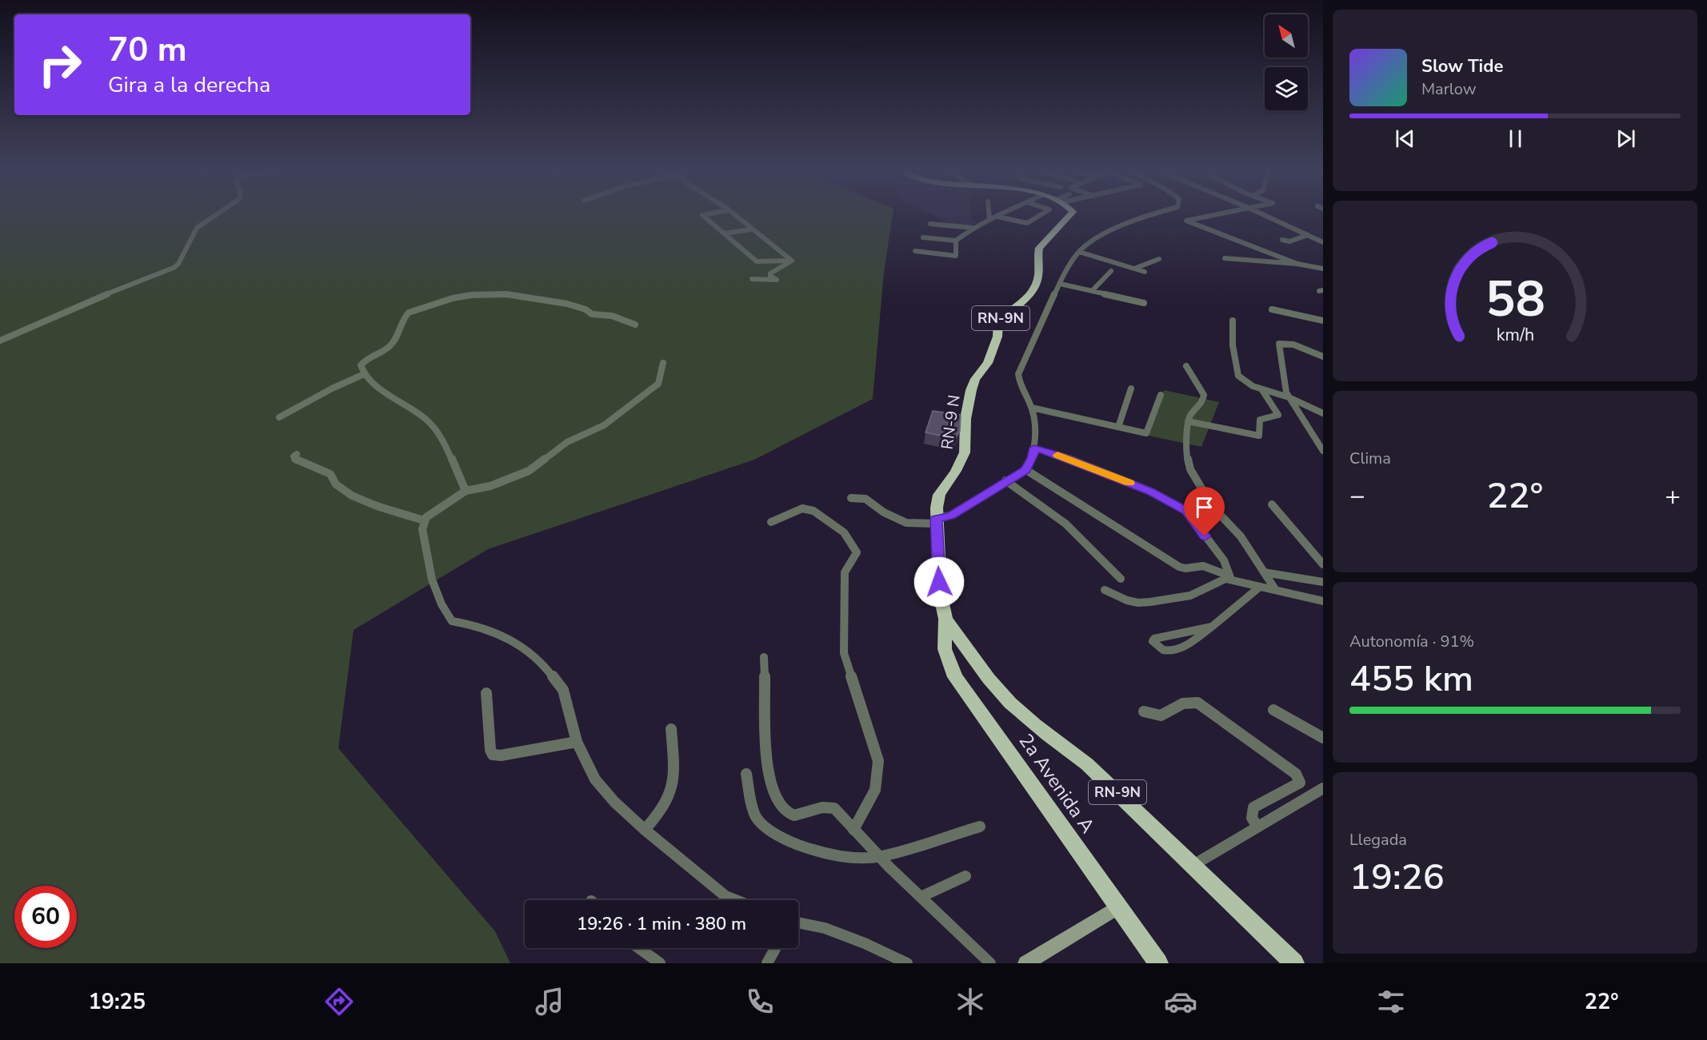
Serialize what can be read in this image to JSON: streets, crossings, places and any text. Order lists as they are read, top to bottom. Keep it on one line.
{"streets":{"main road":["RN-9N","RN-9 N","2a Avenida A"]},"crossings":[["RN-9N","RN-9 N"],["RN-9N","2a Avenida A"],["RN-9 N","2a Avenida A"]],"north":"top left","page":{"turn":["70 m","Gira a la derecha"],"song":["Slow Tide","Marlow"],"tile":["Clima",["Autonomía · 91%","455 km"],["Llegada","19:26"]],"heat":["−","22°","+"],"limit":"60","trip":"19:26 · 1 min · 380 m","tabs":["19:25","22°"],"gauge":["58","km/h"]}}
